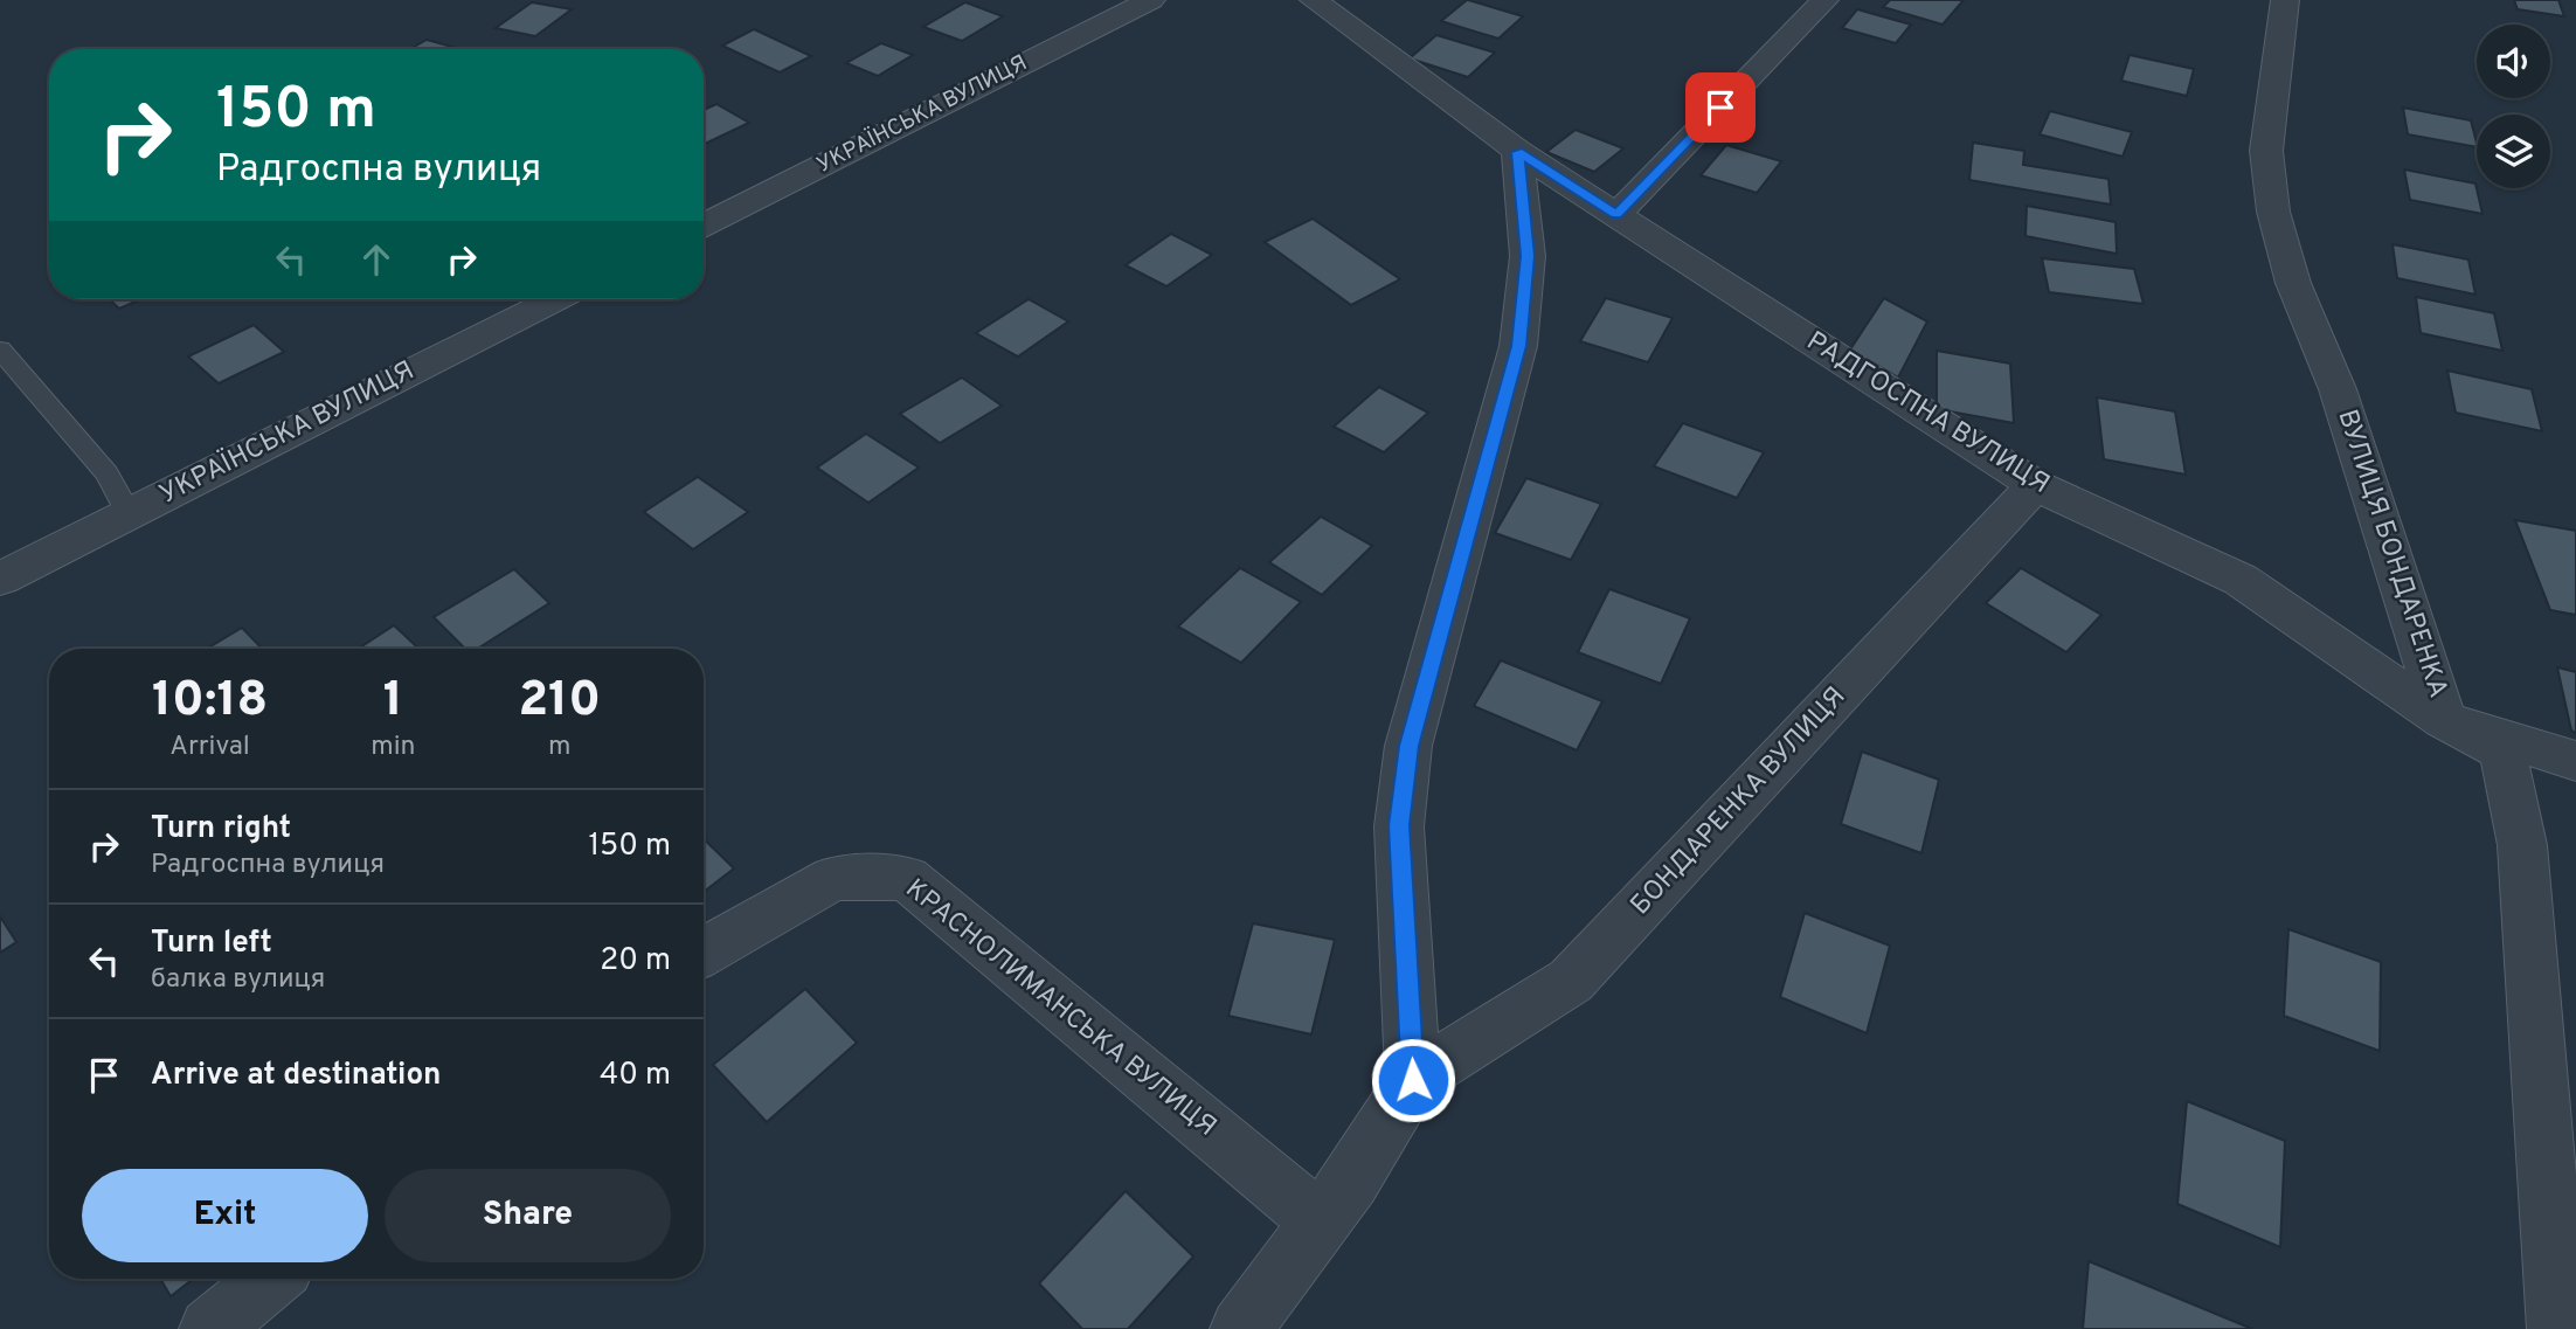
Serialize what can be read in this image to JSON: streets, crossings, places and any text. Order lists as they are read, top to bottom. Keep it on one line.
{"streets":{"street":["УКРАЇНСЬКА ВУЛИЦЯ","РАДГОСПНА ВУЛИЦЯ","ВУЛИЦЯ БОНДАРЕНКА","БОНДАРЕНКА ВУЛИЦЯ","КРАСНОЛИМАНСЬКА ВУЛИЦЯ"]},"crossings":[["РАДГОСПНА ВУЛИЦЯ","ВУЛИЦЯ БОНДАРЕНКА"],["РАДГОСПНА ВУЛИЦЯ","БОНДАРЕНКА ВУЛИЦЯ"]],"page":{"turn":["150 m","Радгоспна вулиця"],"eta":["10:18","Arrival","1","min","210","m"],"list":[{"name":"Turn right","note":"Радгоспна вулиця","value":"150 m"},{"name":"Turn left","note":"балка вулиця","value":"20 m"},{"name":"Arrive at destination","value":"40 m"}],"buttons":["Exit","Share"]}}
